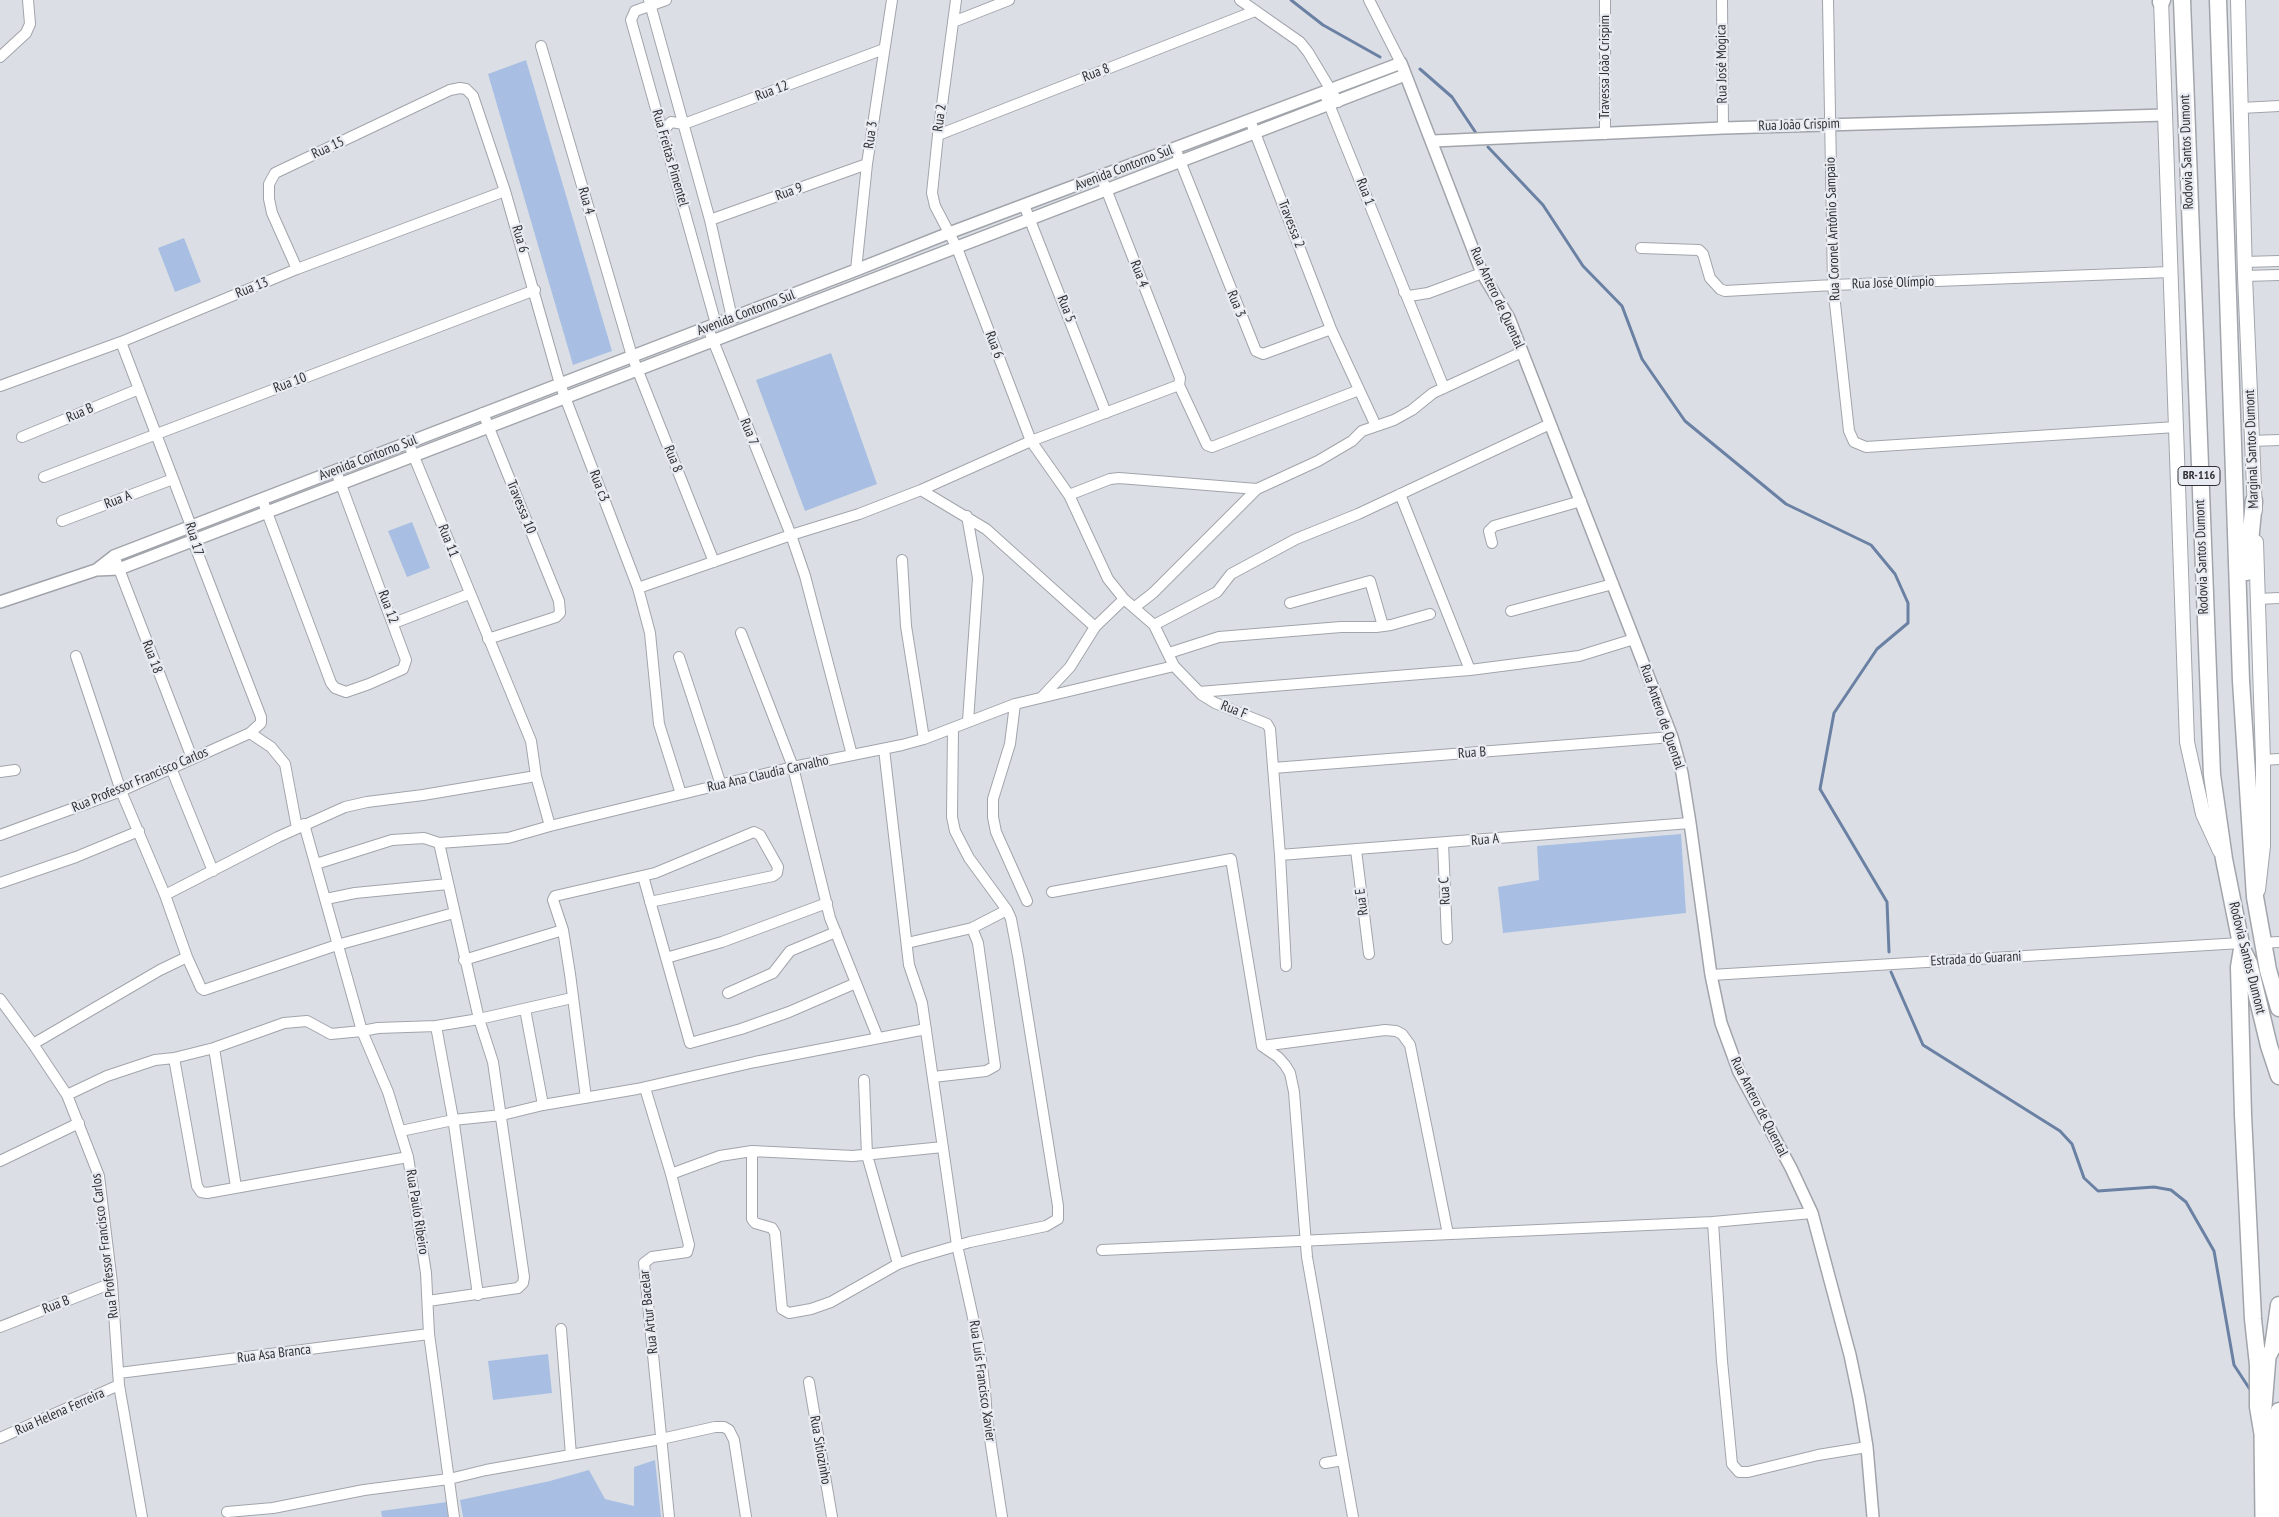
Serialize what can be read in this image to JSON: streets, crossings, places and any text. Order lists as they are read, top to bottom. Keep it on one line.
{"streets":{"highway":["Rodovia Santos Dumont","BR-116"],"main road":["Marginal Santos Dumont"],"street":["Rua José Mogica","Travessa João Crispim","Rua 8","Rua 12","Rua 2","Rua João Crispim","Rua 3","Rua 15","Rua Freitas Pimentel","Avenida Contorno Sul","Rua 9","Rua 1","Rua 4","Travessa 2","Rua Coronel Antônio Sampaio","Rua 6","Rua José Olímpio","Rua 13","Rua Antero de Quental","Rua 5","Rua 10","Rua B","Rua 7","Rua c3","Rua A","Travessa 10","Rua 17","Rua 11","Rua 18","Rua F","Rua Ana Claudia Carvalho","Rua Professor Francisco Carlos","Rua C","Rua E","Estrada do Guarani","Rua Paulo Ribeiro","Rua Artur Bacelar","Rua Asa Branca","Rua Luís Francisco Xavier","Rua Helena Ferreira","Rua Sitiozinho"]},"crossings":[["Rua José Mogica","Rua João Crispim"],["Travessa João Crispim","Rua João Crispim"],["Rua 8","Rua 2"],["Rua 8","Avenida Contorno Sul"],["Rua 8","Rua 1"],["Rua 8","Rua 4"],["Rua 12","Rua 3"],["Rua 12","Rua Freitas Pimentel"],["Rua 12","Avenida Contorno Sul"],["Rua 2","Avenida Contorno Sul"],["Rua 2","Rua 6"],["Rua João Crispim","Rua Coronel Antônio Sampaio"],["Rua João Crispim","Rua Antero de Quental"],["Rua João Crispim","BR-116"],["Rua 3","Avenida Contorno Sul"],["Rua 3","Rua 9"],["Rua 3","Travessa 2"],["Rua 15","Rua 6"],["Rua 15","Rua 13"],["Rodovia Santos Dumont","Marginal Santos Dumont"],["Rodovia Santos Dumont","BR-116"],["Rodovia Santos Dumont","Estrada do Guarani"],["Rua Freitas Pimentel","Avenida Contorno Sul"],["Rua Freitas Pimentel","Rua 9"],["Rua Freitas Pimentel","Rua 7"],["Avenida Contorno Sul","Rua 1"],["Avenida Contorno Sul","Rua 4"],["Avenida Contorno Sul","Travessa 2"],["Avenida Contorno Sul","Rua 6"],["Avenida Contorno Sul","Rua Antero de Quental"],["Avenida Contorno Sul","Rua 5"],["Avenida Contorno Sul","Rua 7"],["Avenida Contorno Sul","Rua c3"],["Avenida Contorno Sul","Travessa 10"],["Avenida Contorno Sul","Rua 17"],["Avenida Contorno Sul","Rua 11"],["Avenida Contorno Sul","Rua 18"],["Rua 4","Travessa 2"],["Rua Coronel Antônio Sampaio","Rua José Olímpio"],["Rua Coronel Antônio Sampaio","BR-116"],["Rua 6","Rua 13"],["Rua 6","Rua 10"],["Rua 6","Rua c3"],["Rua 6","Rua F"],["Rua José Olímpio","BR-116"],["Rua 13","Rua 17"],["Rua Antero de Quental","Rua B"],["Rua Antero de Quental","Rua A"],["Rua Antero de Quental","Estrada do Guarani"],["Rua 10","Rua 17"],["Rua B","Rua 17"],["Rua B","Rua F"],["Rua B","Rua Professor Francisco Carlos"],["Rua 7","Rua Ana Claudia Carvalho"],["Rua c3","Rua Ana Claudia Carvalho"],["Rua A","Rua 17"],["Rua A","Rua F"],["Rua A","Rua C"],["Rua A","Rua E"],["Travessa 10","Rua 11"],["Rua 17","Rua Professor Francisco Carlos"],["Rua 17","Rua Paulo Ribeiro"],["Rua 18","Rua Professor Francisco Carlos"],["Rua F","Rua Ana Claudia Carvalho"],["Rua Ana Claudia Carvalho","Rua Paulo Ribeiro"],["Rua Ana Claudia Carvalho","Rua Luís Francisco Xavier"],["Rua Professor Francisco Carlos","Rua Paulo Ribeiro"],["Rua Professor Francisco Carlos","Rua Asa Branca"],["Rua Professor Francisco Carlos","Rua Helena Ferreira"],["Rua Paulo Ribeiro","Rua Asa Branca"]]}
